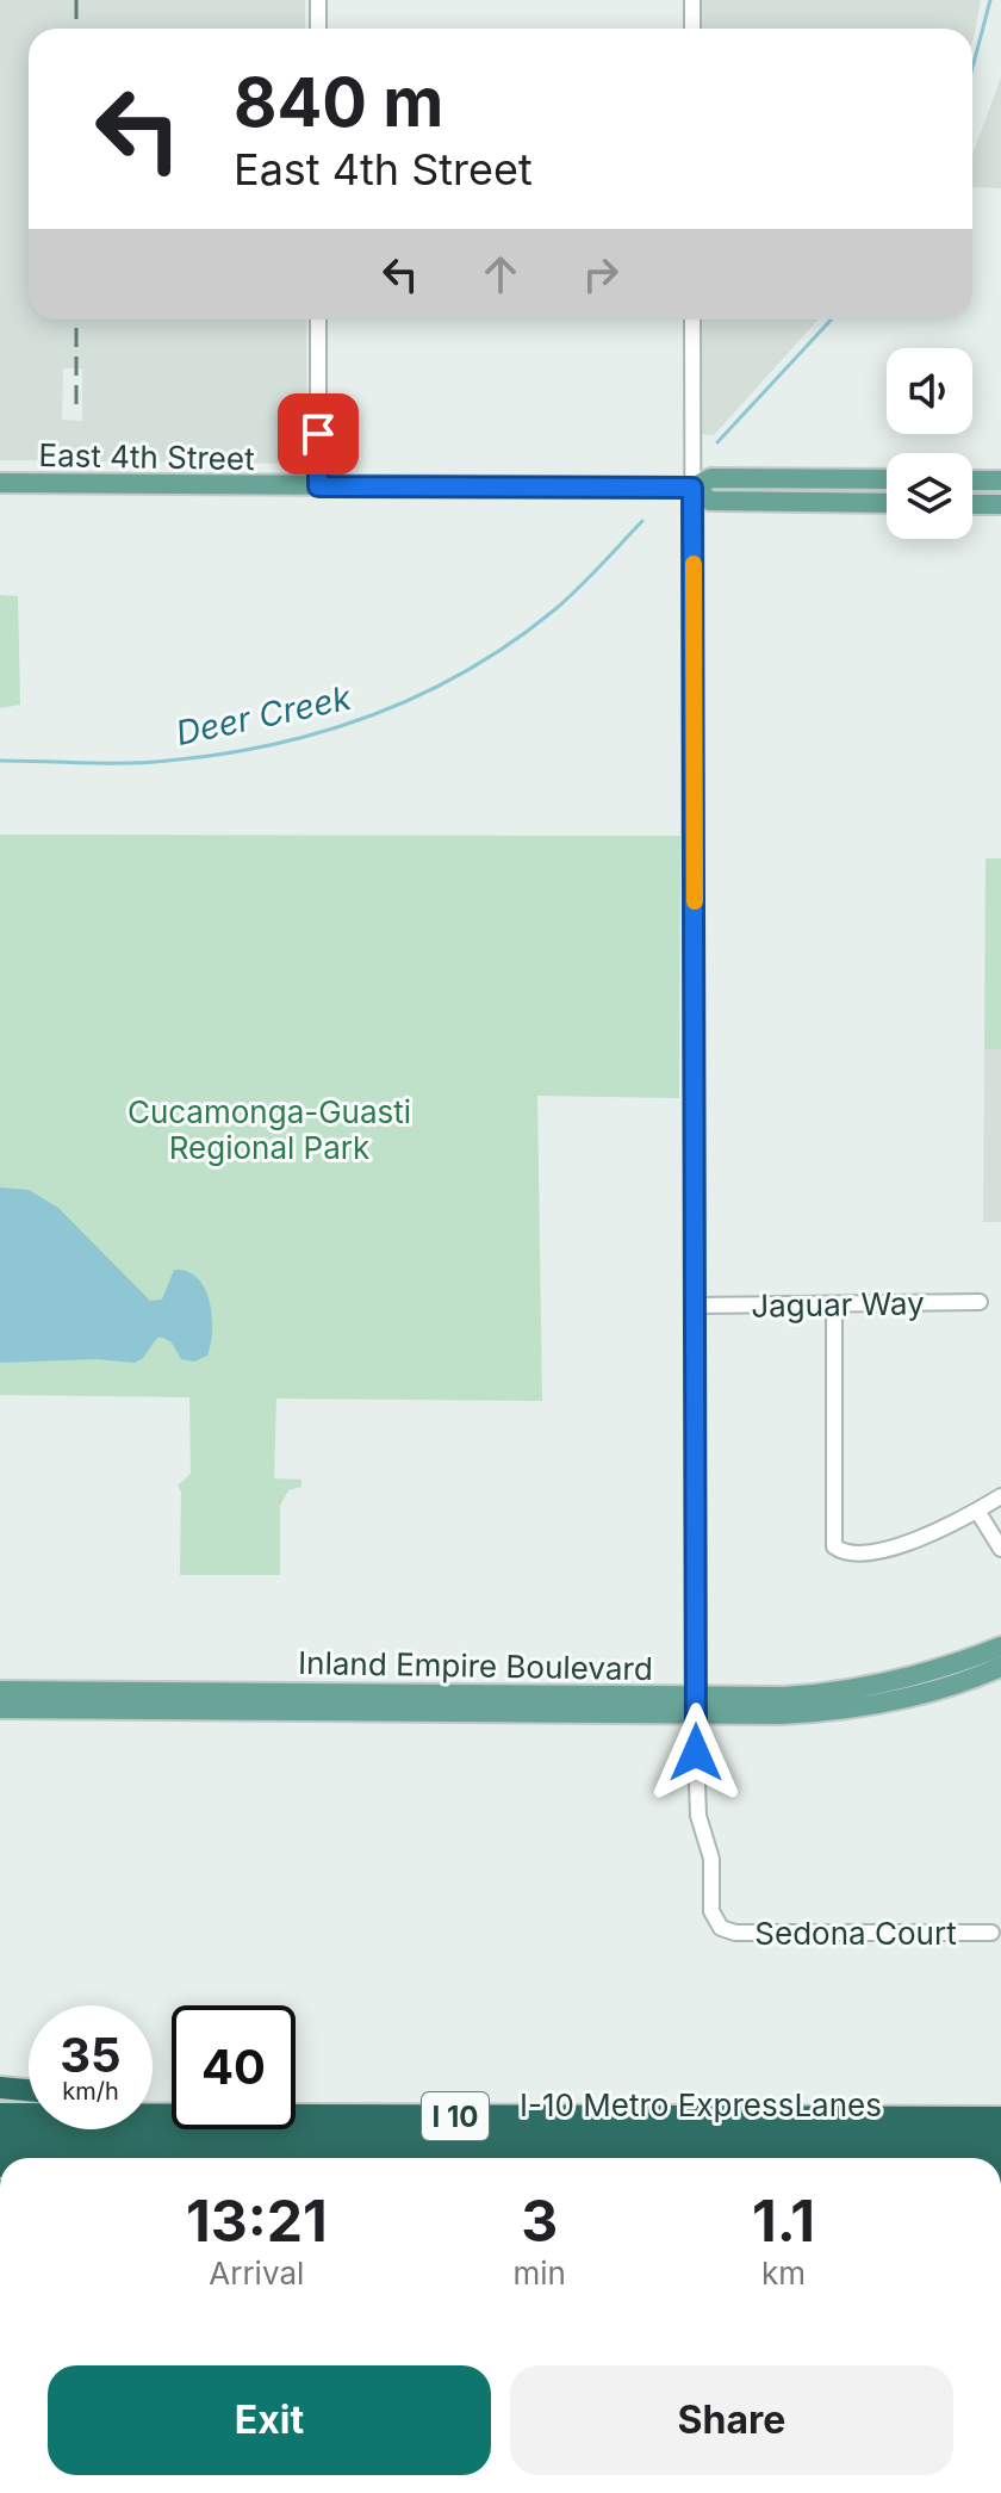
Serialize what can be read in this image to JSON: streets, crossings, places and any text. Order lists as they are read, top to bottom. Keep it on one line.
{"streets":{"highway":["I-10 Metro ExpressLanes","I 10"],"main road":["East 4th Street","Inland Empire Boulevard"],"street":["Jaguar Way","Sedona Court"]},"crossings":[["Inland Empire Boulevard","Sedona Court"]],"water":["Deer Creek"],"parks":["Cucamonga-Guasti Regional Park"],"page":{"turn":["840 m","East 4th Street"],"speed":"35 km/h","limit":"40","eta":["13:21","Arrival","3","min","1.1","km"],"buttons":["Exit","Share"]}}
